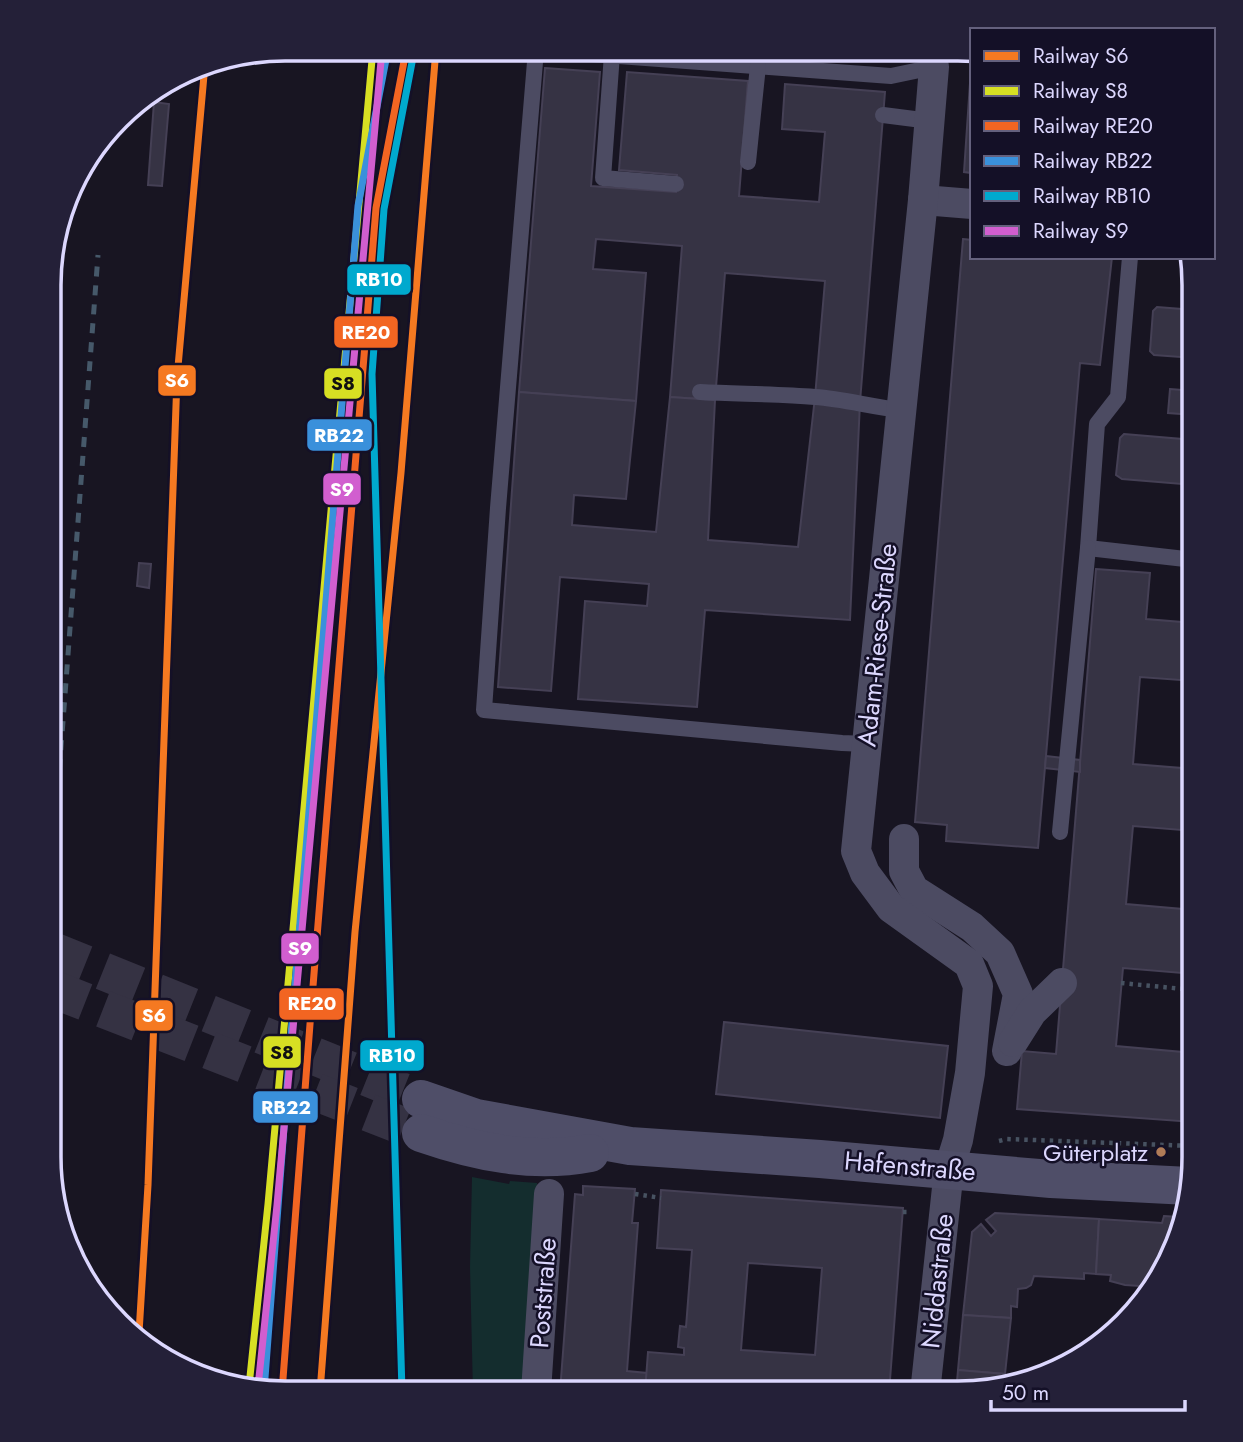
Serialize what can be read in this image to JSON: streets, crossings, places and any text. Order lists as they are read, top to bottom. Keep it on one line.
{"streets":{"street":["Adam-Riese-Straße","Hafenstraße","Niddastraße","Poststraße"]},"crossings":[["Adam-Riese-Straße","Hafenstraße"],["Adam-Riese-Straße","Niddastraße"],["Hafenstraße","Niddastraße"]],"places":["Güterplatz"],"lines":["rail line S6","rail line S8","rail line RE20","rail line RB22","rail line RB10","rail line S9"],"legend":["Railway S6","Railway S8","Railway RE20","Railway RB22","Railway RB10","Railway S9"],"scale_bar":"50 m"}
